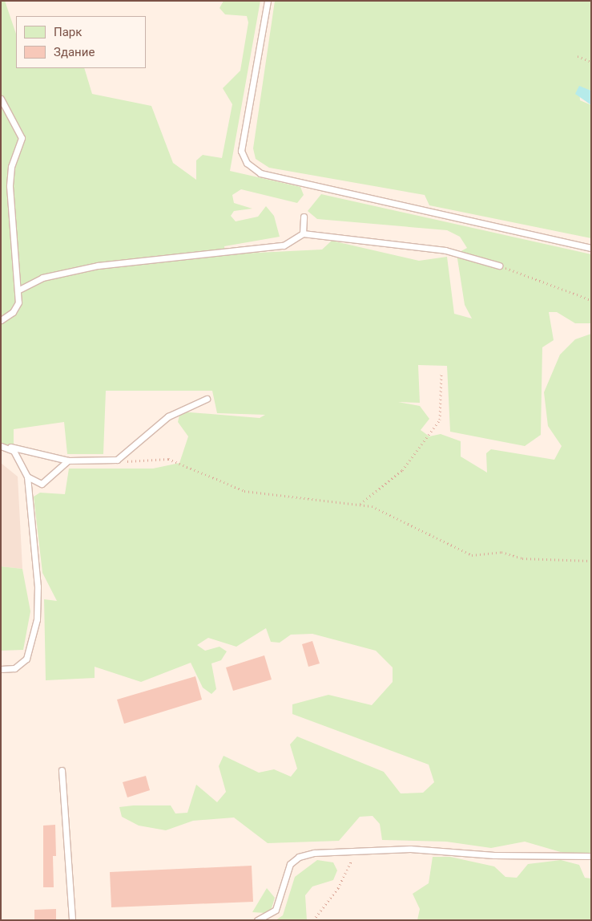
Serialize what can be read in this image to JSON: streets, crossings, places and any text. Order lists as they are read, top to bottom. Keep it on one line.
{"legend":["Парк","Здание"]}
